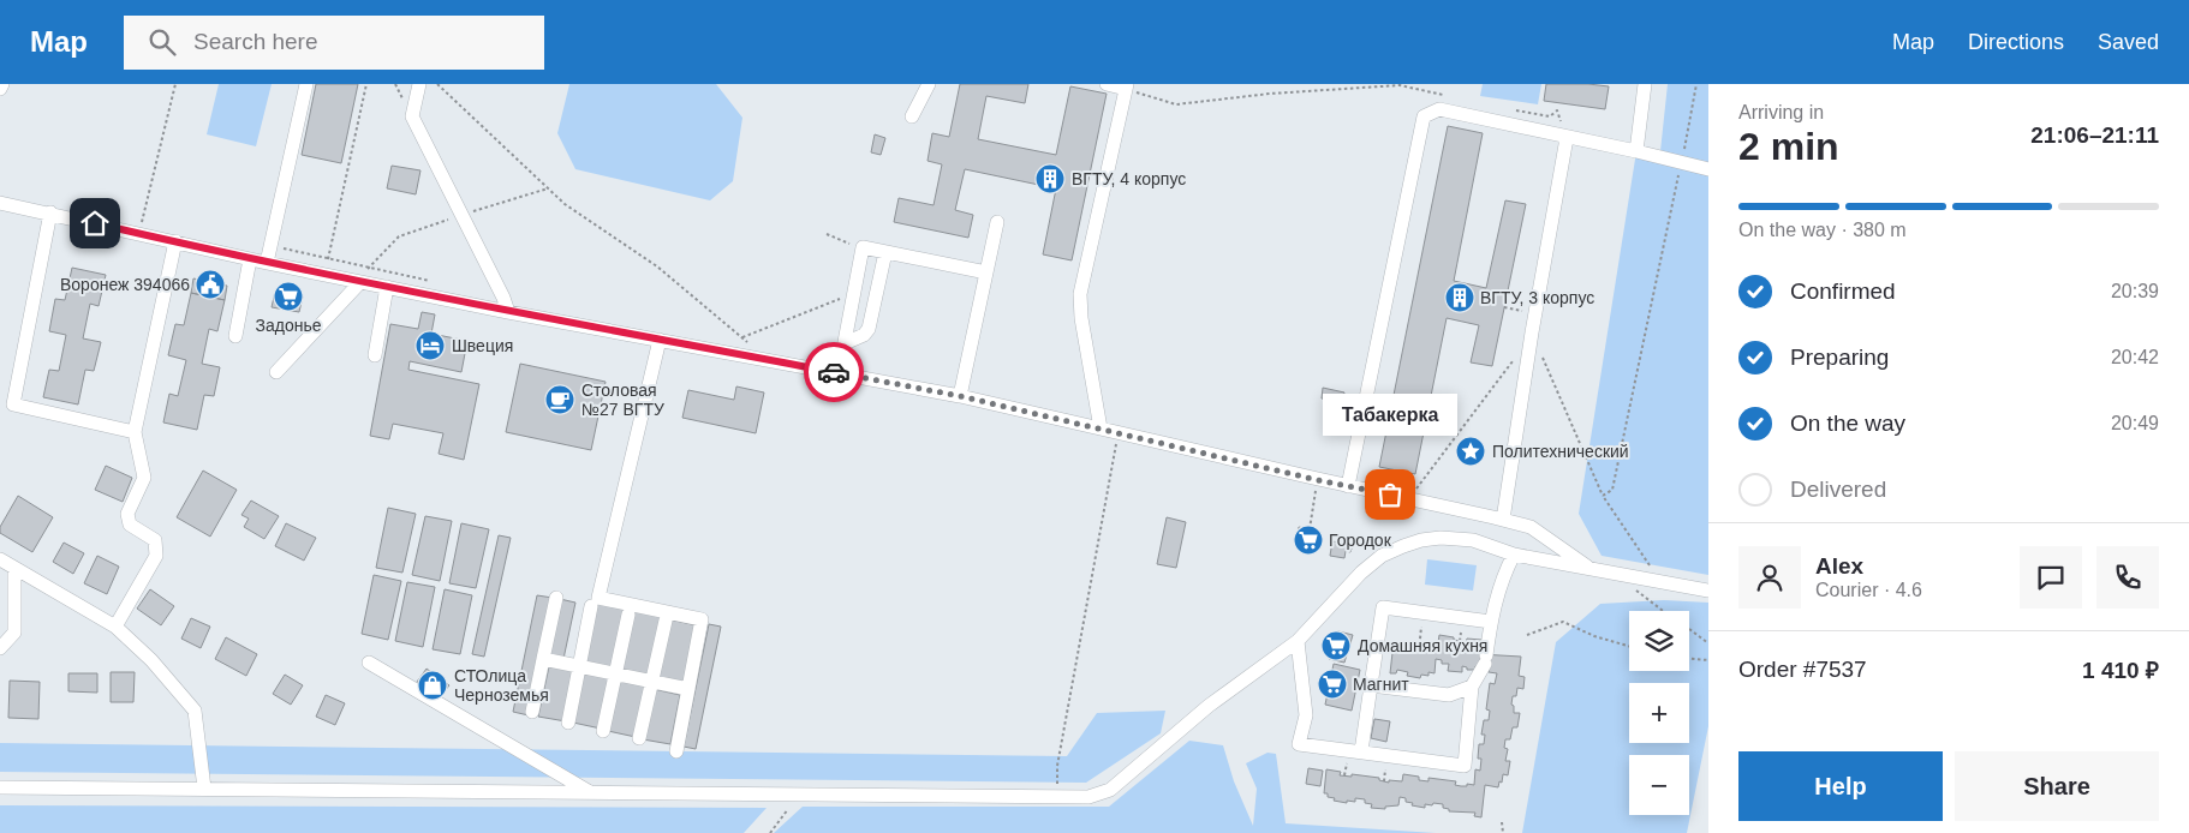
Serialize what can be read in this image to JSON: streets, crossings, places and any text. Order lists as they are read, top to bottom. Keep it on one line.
{"places":{"building":["ВГТУ, 4 корпус","ВГТУ, 3 корпус"],"public building":["Воронеж 394066"],"supermarket":["Задонье","Городок","Домашняя кухня","Магнит"],"hotel":["Швеция"],"cafe":["Столовая №27 ВГТУ"],"place":["Политехнический"],"other":["Табакерка"],"shop":["СТОлица Черноземья"]},"page":{"header":"Map","search":"Search here","nav":["Map","Directions","Saved"],"heading":["2 min","Arriving in","21:06–21:11"],"panel":["Alex","Courier · 4.6","Order #7537","1 410 ₽"],"bar":"On the way · 380 m","list":[["Confirmed","20:39"],["Preparing","20:42"],["On the way","20:49"],"Delivered"],"bubble":"Табакерка","map_buttons":["+","−"],"buttons":["Help","Share"]}}
